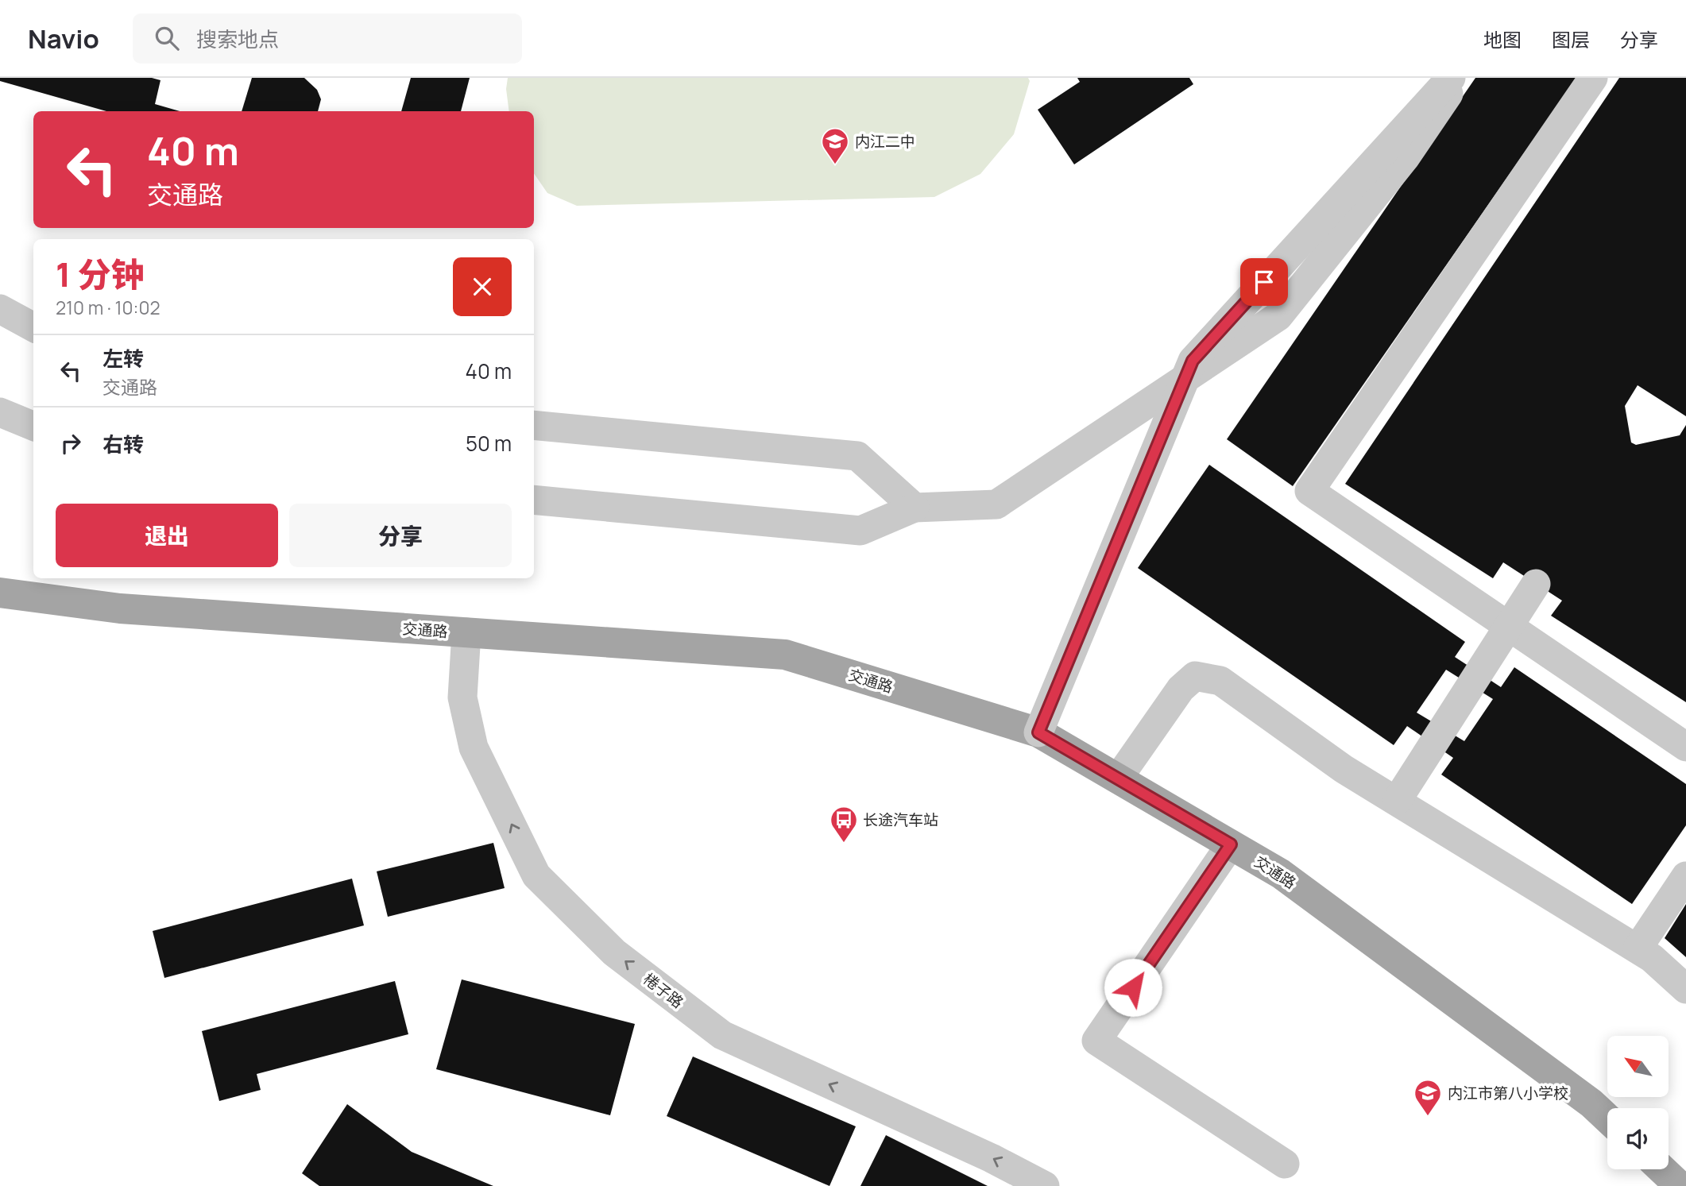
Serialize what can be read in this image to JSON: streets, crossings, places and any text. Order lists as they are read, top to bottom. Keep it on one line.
{"streets":{"main road":["交通路"],"street":["棬子路"]},"crossings":[["交通路","棬子路"]],"one_way":["棬子路"],"places":{"school or university":["内江二中","内江市第八小学校"],"bus stop":["长途汽车站"]},"north":"top left","page":{"header":"Navio","search":"搜索地点","nav":["地图","图层","分享"],"turn":["40 m","交通路"],"heading":["1 分钟","210 m · 10:02"],"list":[{"name":"左转","note":"交通路","value":"40 m"},{"name":"右转","value":"50 m"}],"buttons":["退出","分享"]}}
